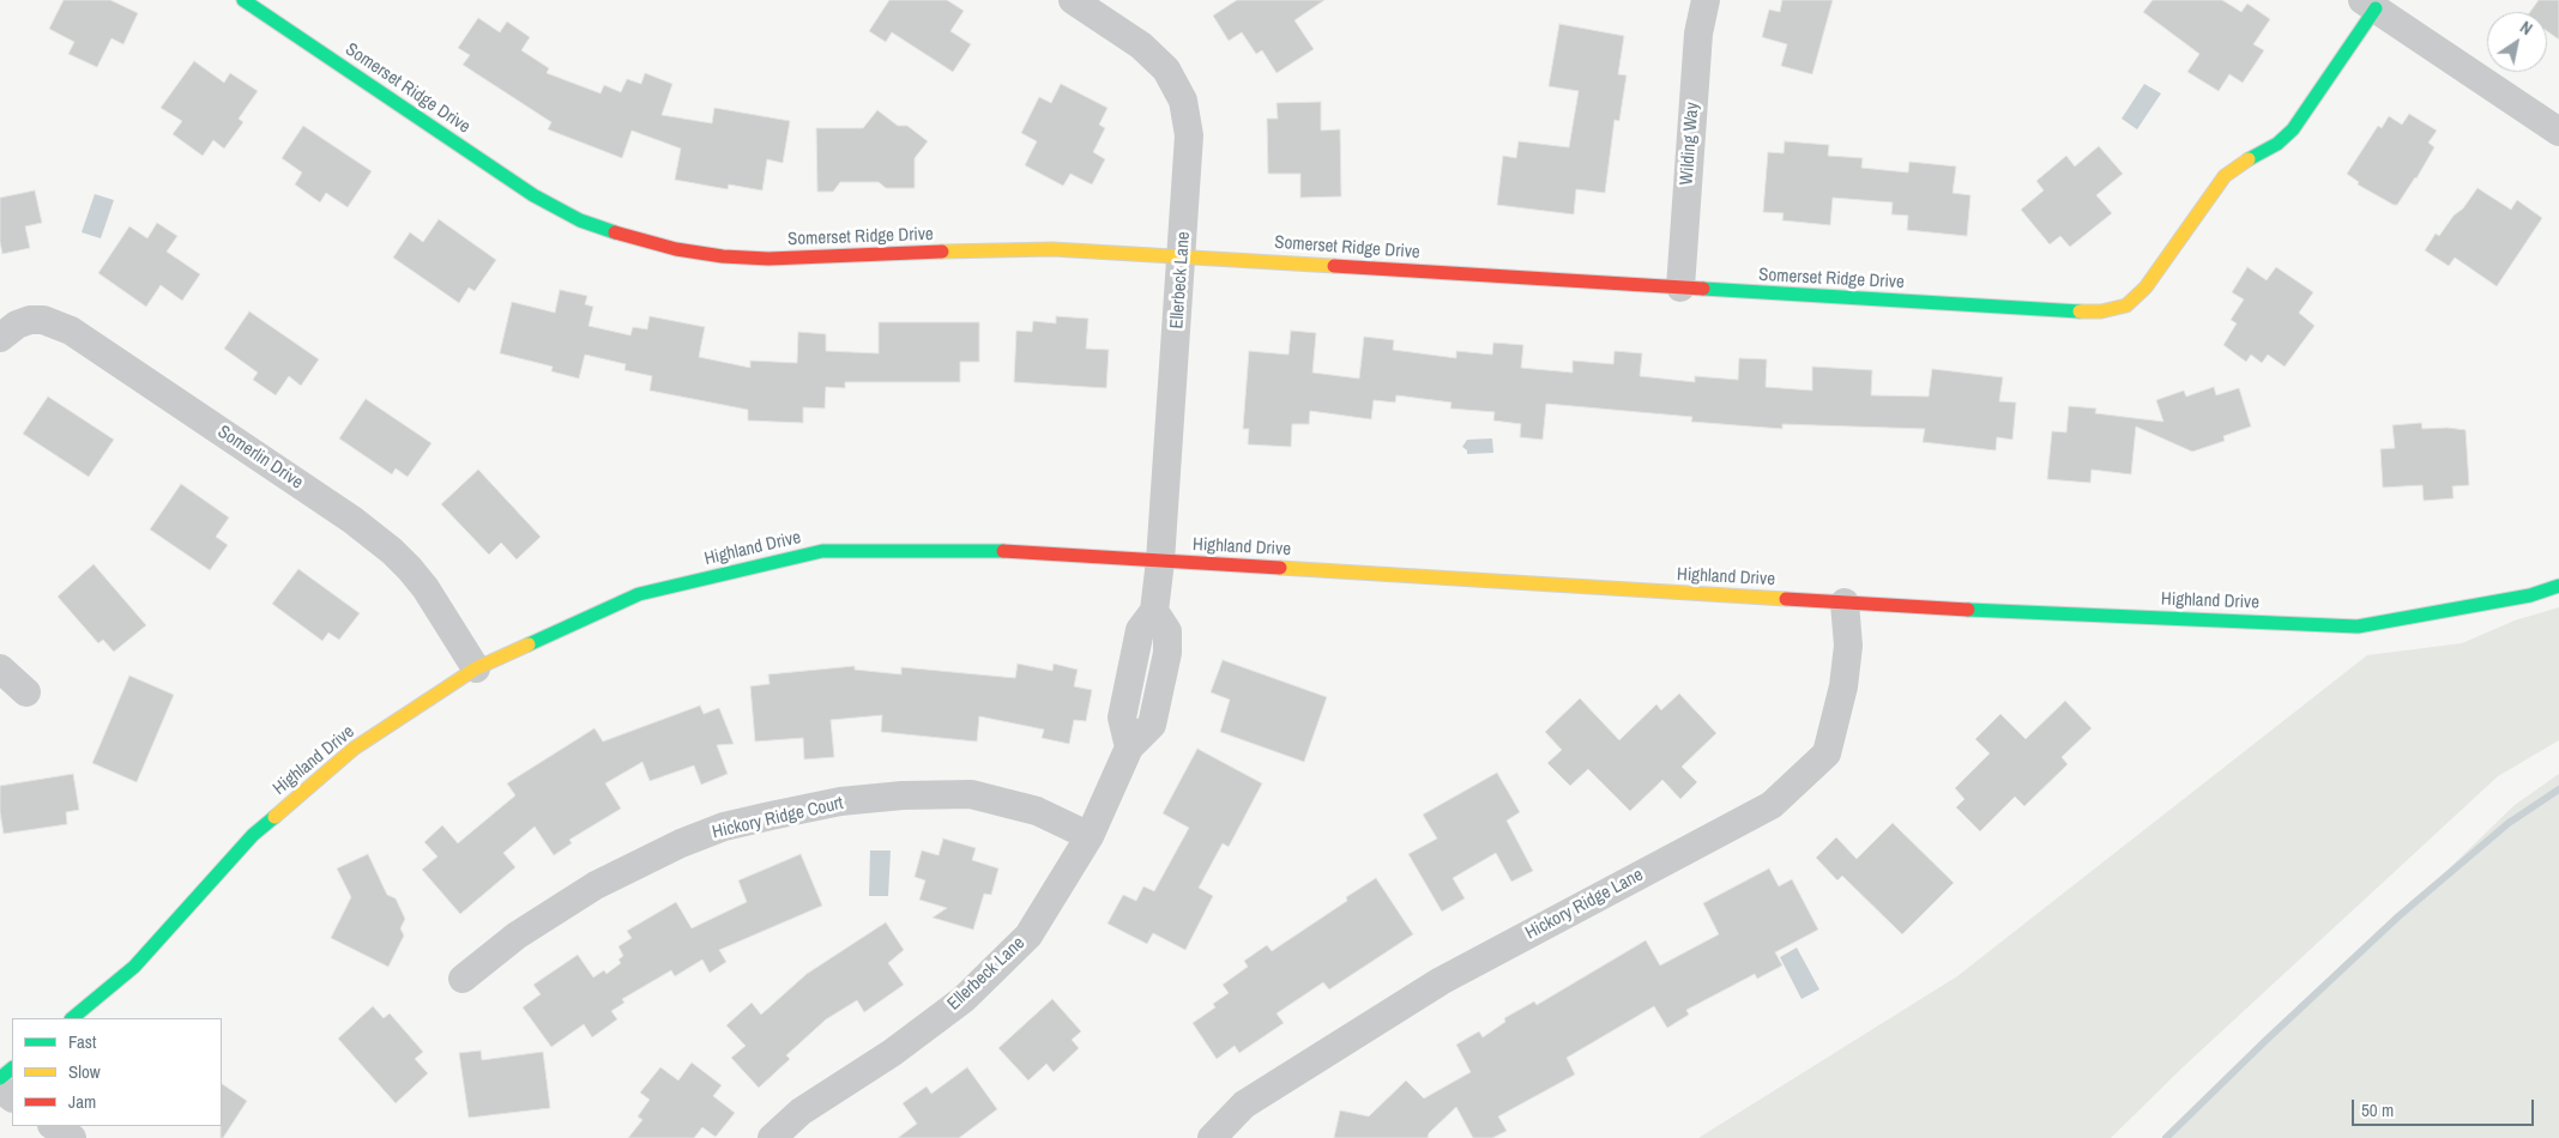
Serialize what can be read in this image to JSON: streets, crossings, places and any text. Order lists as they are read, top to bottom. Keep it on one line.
{"streets":{"street":["Somerset Ridge Drive","Wilding Way","Ellerbeck Lane","Somerlin Drive","Highland Drive","Hickory Ridge Court","Hickory Ridge Lane"]},"crossings":[["Somerset Ridge Drive","Wilding Way"],["Somerset Ridge Drive","Ellerbeck Lane"],["Ellerbeck Lane","Highland Drive"],["Ellerbeck Lane","Hickory Ridge Court"],["Somerlin Drive","Highland Drive"],["Highland Drive","Hickory Ridge Lane"]],"legend":["Fast","Slow","Jam"],"scale_bar":"50 m","north":"top right"}
